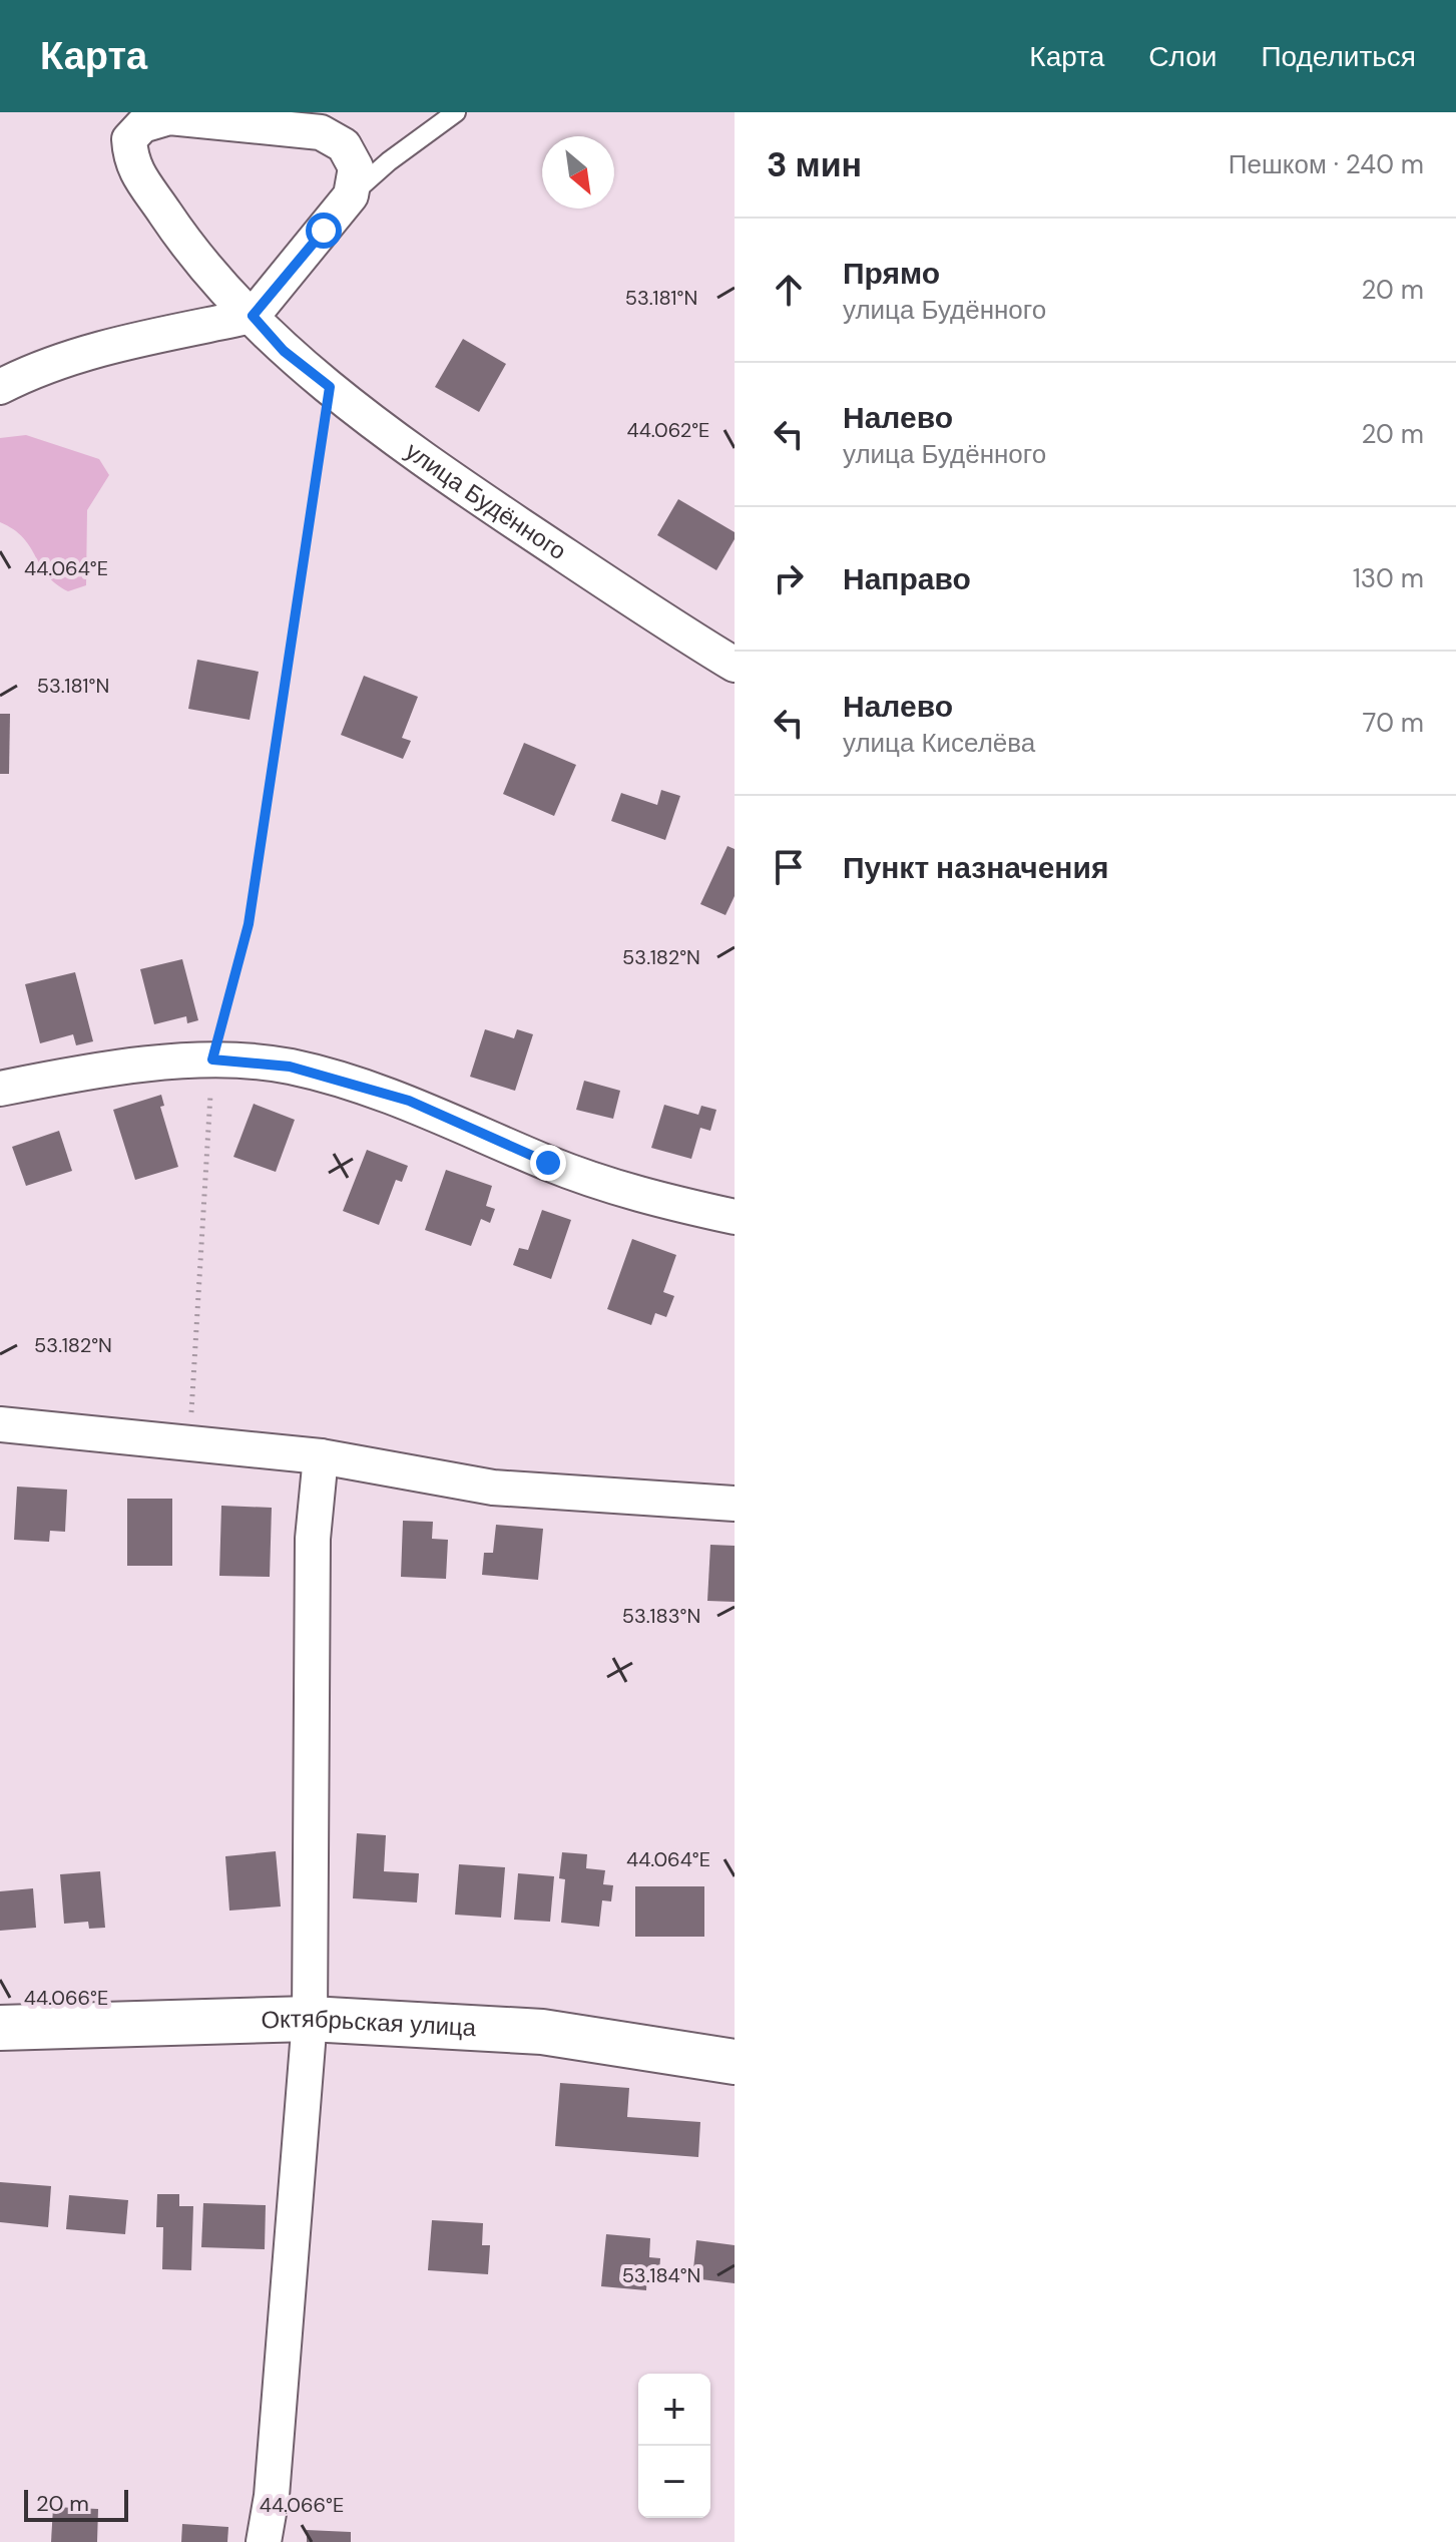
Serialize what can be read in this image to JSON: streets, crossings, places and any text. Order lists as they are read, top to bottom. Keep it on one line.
{"streets":{"street":["улица Будённого","Октябрьская улица"]},"scale_bar":"20 m","north":"bottom right","page":{"header":"Карта","nav":["Карта","Слои","Поделиться"],"heading":["3 мин","Пешком · 240 m"],"list":[["Прямо","улица Будённого","20 m"],["Налево","улица Будённого","20 m"],["Направо","130 m"],["Налево","улица Киселёва","70 m"],"Пункт назначения"],"map_buttons":["+","−"],"scale":"20 m"},"coordinates":["53.181°N","44.062°E","44.064°E","53.182°N","53.183°N","44.066°E","53.184°N"]}
